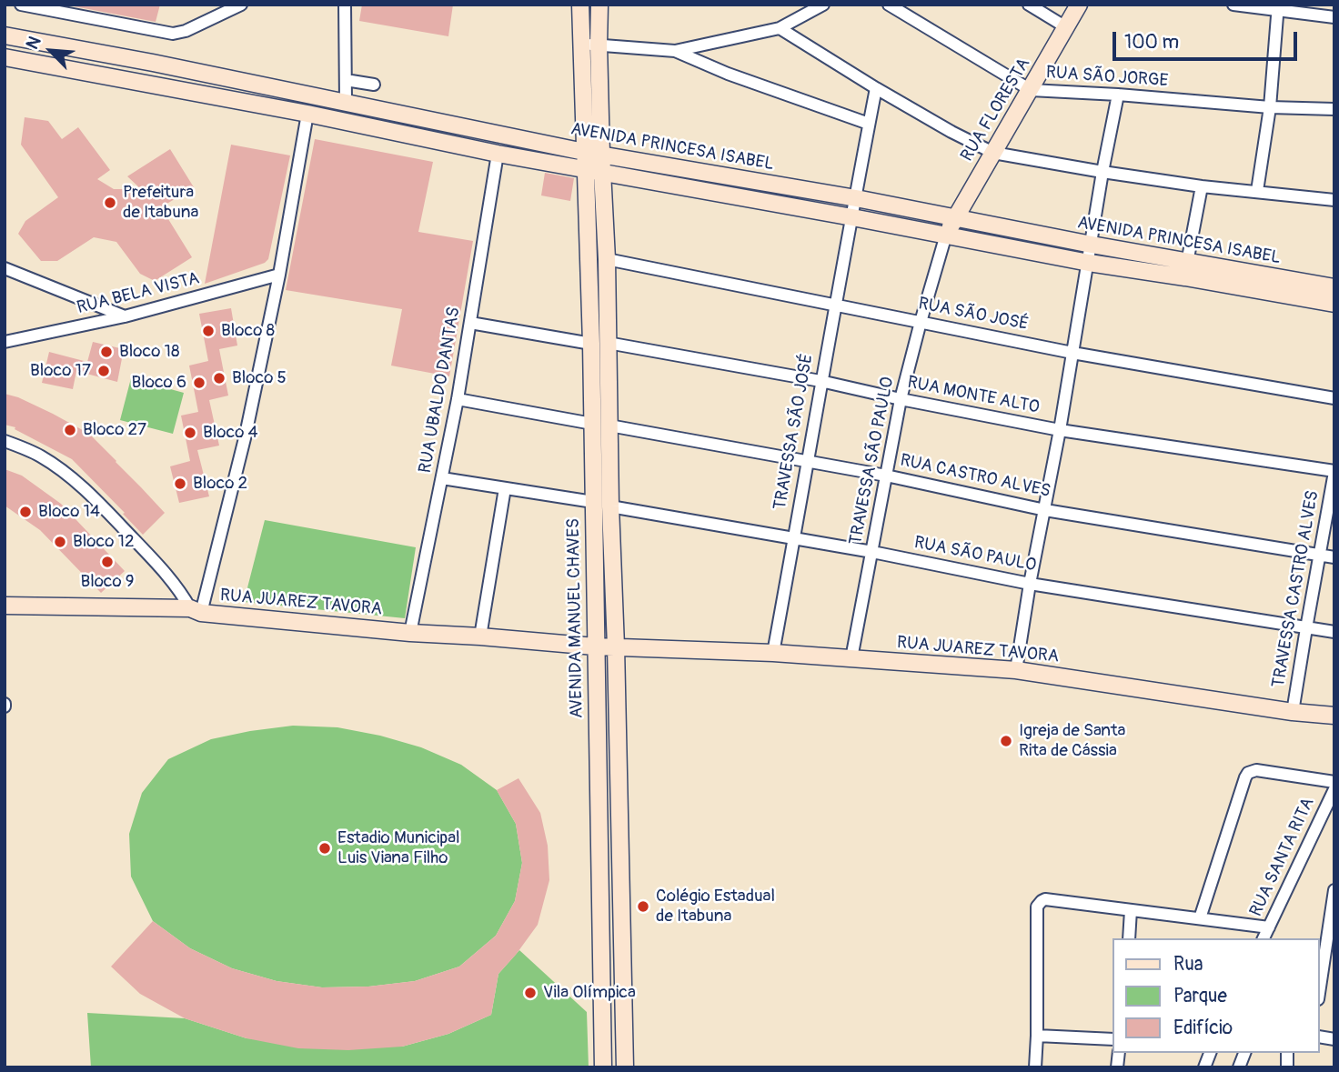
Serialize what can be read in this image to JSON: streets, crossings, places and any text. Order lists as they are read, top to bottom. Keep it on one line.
{"streets":{"main road":["RUA FLORESTA","AVENIDA PRINCESA ISABEL","RUA JUAREZ TAVORA","AVENIDA MANUEL CHAVES"],"street":["RUA SÃO JORGE","RUA BELA VISTA","RUA SÃO JOSÉ","RUA UBALDO DANTAS","RUA MONTE ALTO","TRAVESSA SÃO JOSÉ","TRAVESSA SÃO PAULO","RUA CASTRO ALVES","RUA SÃO PAULO","TRAVESSA CASTRO ALVES","RUA SANTA RITA"]},"crossings":[["RUA SÃO JORGE","RUA FLORESTA"],["RUA FLORESTA","AVENIDA PRINCESA ISABEL"],["RUA FLORESTA","TRAVESSA SÃO PAULO"],["AVENIDA PRINCESA ISABEL","RUA UBALDO DANTAS"],["AVENIDA PRINCESA ISABEL","TRAVESSA SÃO JOSÉ"],["AVENIDA PRINCESA ISABEL","TRAVESSA SÃO PAULO"],["AVENIDA PRINCESA ISABEL","AVENIDA MANUEL CHAVES"],["RUA SÃO JOSÉ","TRAVESSA SÃO JOSÉ"],["RUA SÃO JOSÉ","TRAVESSA SÃO PAULO"],["RUA UBALDO DANTAS","RUA JUAREZ TAVORA"],["RUA MONTE ALTO","TRAVESSA SÃO JOSÉ"],["RUA MONTE ALTO","TRAVESSA SÃO PAULO"],["RUA MONTE ALTO","TRAVESSA CASTRO ALVES"],["TRAVESSA SÃO JOSÉ","RUA CASTRO ALVES"],["TRAVESSA SÃO JOSÉ","RUA SÃO PAULO"],["TRAVESSA SÃO JOSÉ","RUA JUAREZ TAVORA"],["TRAVESSA SÃO PAULO","RUA CASTRO ALVES"],["TRAVESSA SÃO PAULO","RUA SÃO PAULO"],["TRAVESSA SÃO PAULO","RUA JUAREZ TAVORA"],["RUA CASTRO ALVES","TRAVESSA CASTRO ALVES"],["RUA SÃO PAULO","TRAVESSA CASTRO ALVES"],["TRAVESSA CASTRO ALVES","RUA JUAREZ TAVORA"],["RUA JUAREZ TAVORA","AVENIDA MANUEL CHAVES"]],"places":["Prefeitura de Itabuna","Bloco 8","Bloco 18","Bloco 17","Bloco 5","Bloco 6","Bloco 27","Bloco 4","Bloco 2","Bloco 14","Bloco 12","Bloco 9","Igreja de Santa Rita de Cássia","Estadio Municipal Luis Viana Filho","Colégio Estadual de Itabuna","Vila Olímpica"],"legend":["Rua","Parque","Edifício"],"scale_bar":"100 m","north":"top left"}
